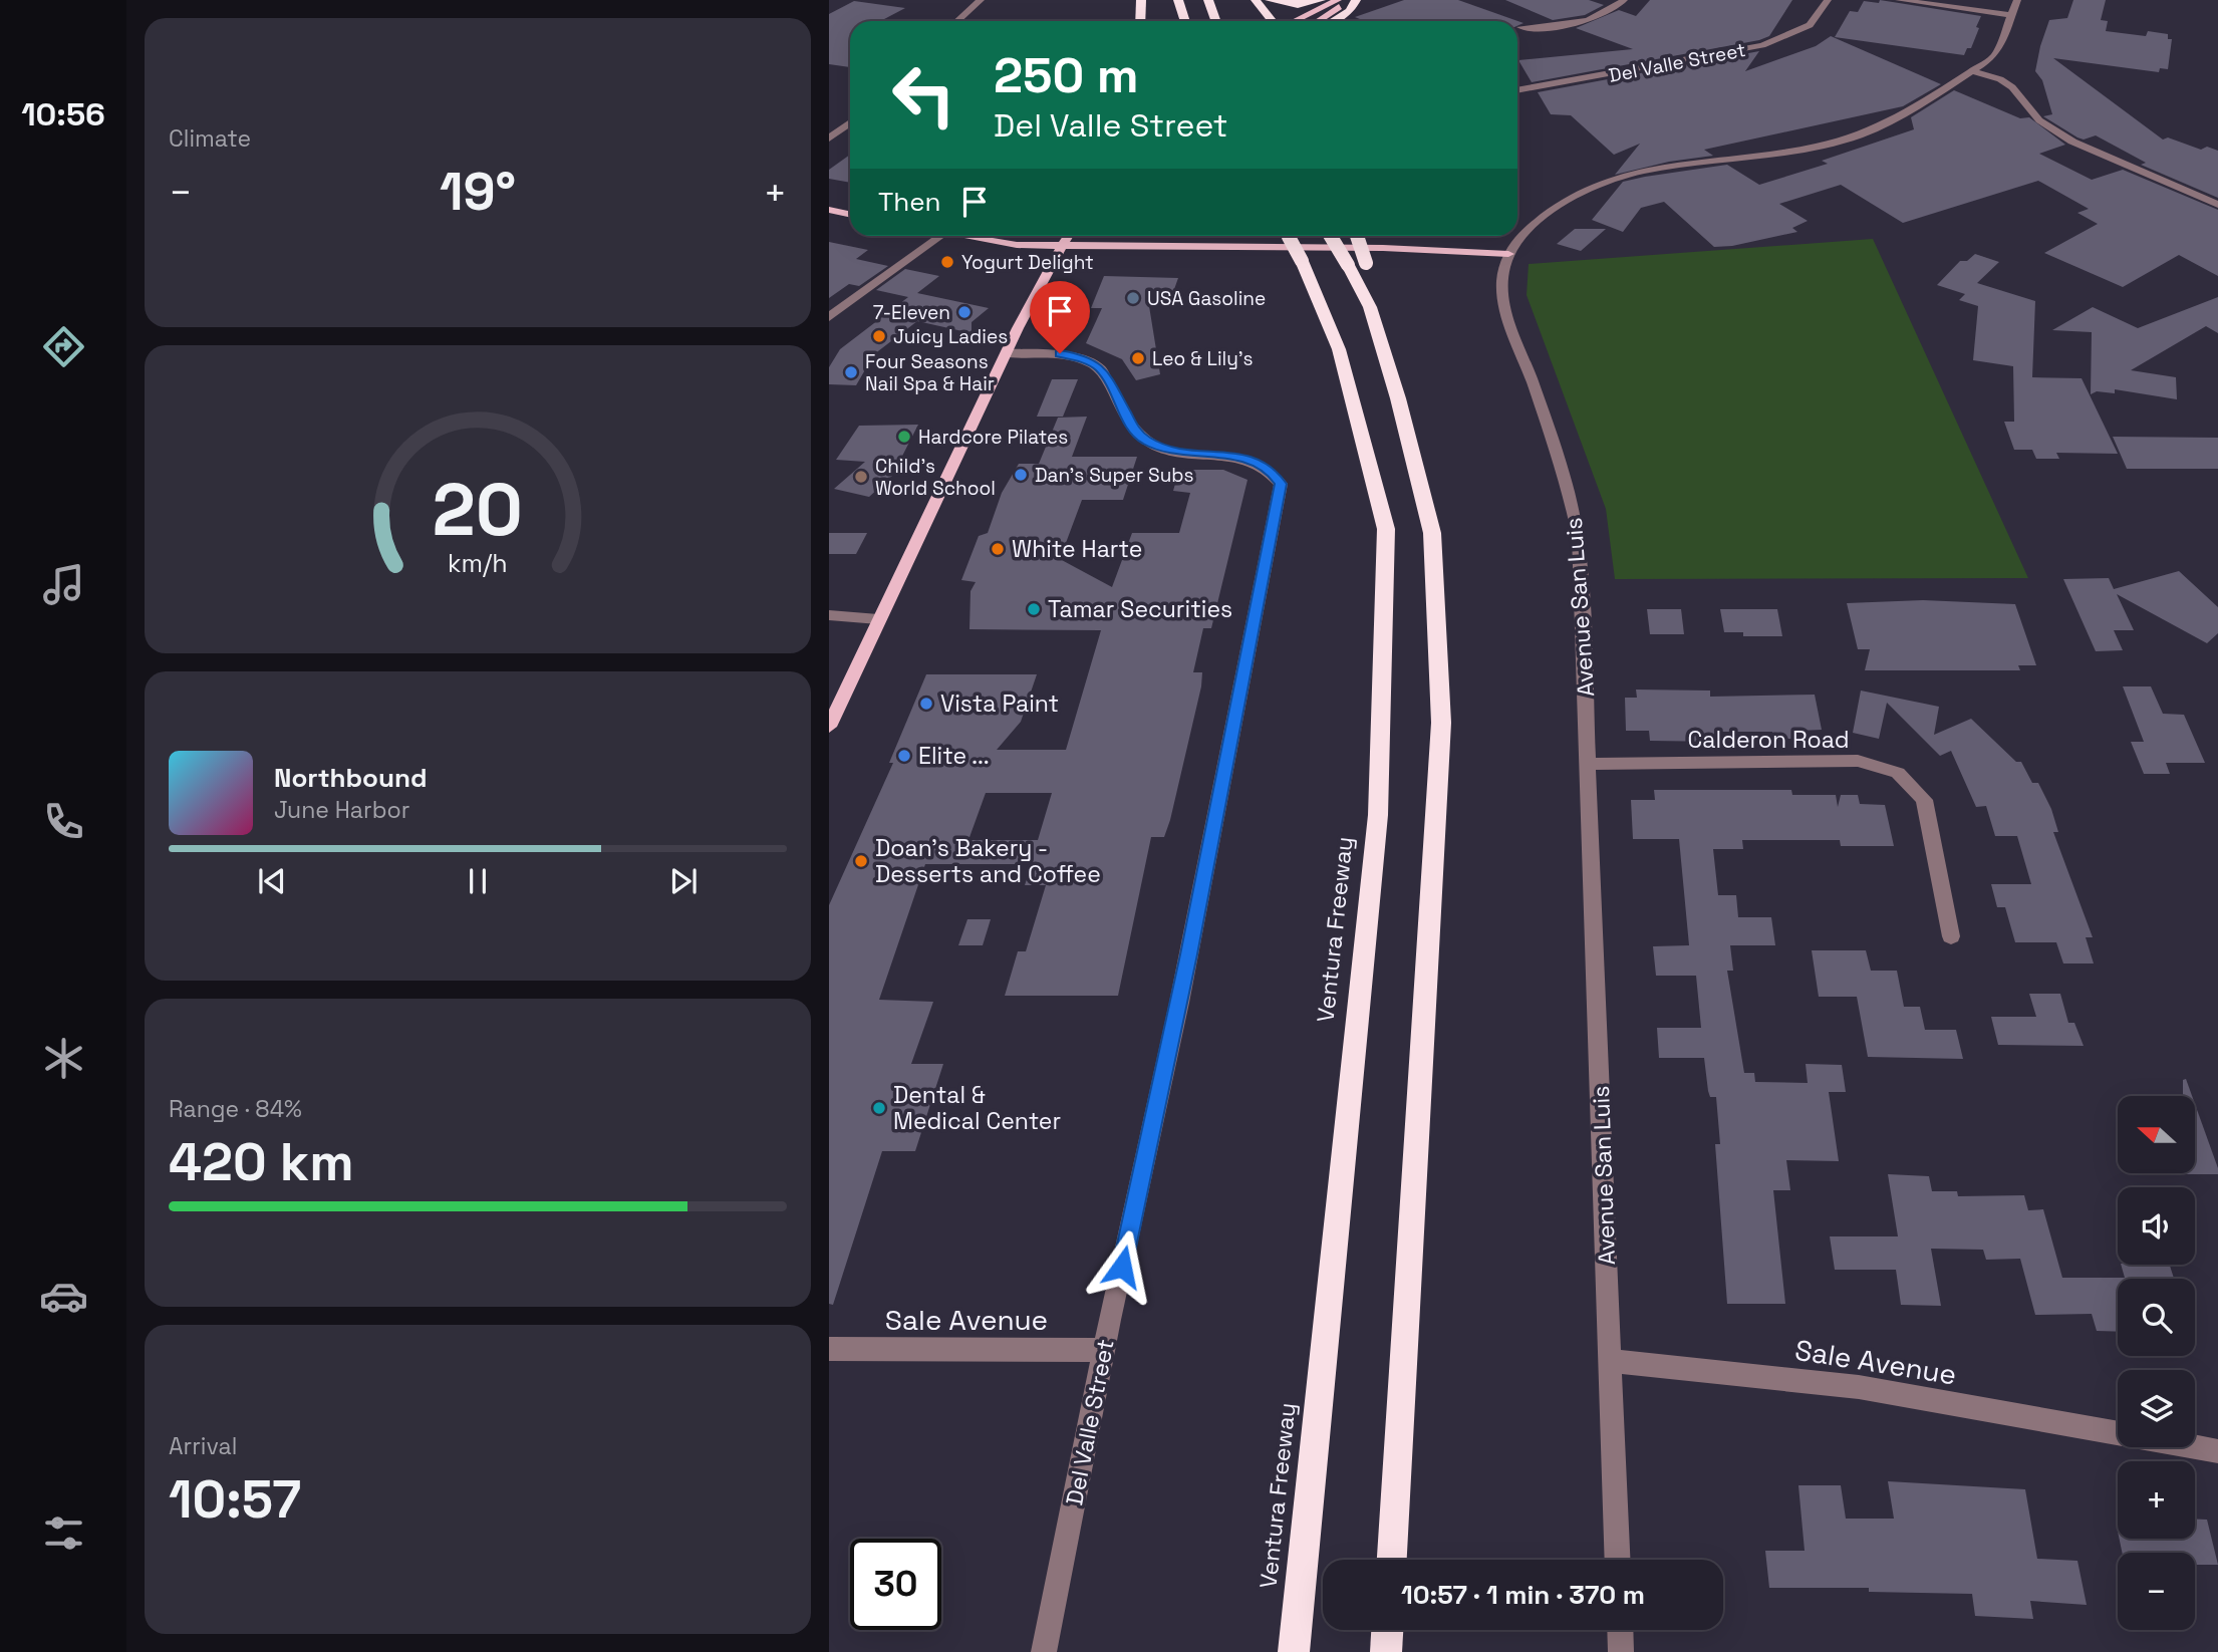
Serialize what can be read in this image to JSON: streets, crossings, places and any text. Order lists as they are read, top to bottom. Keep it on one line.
{"streets":{"highway":["Ventura Freeway"],"street":["Del Valle Street","Avenue San Luis","Calderon Road","Sale Avenue"]},"crossings":[["Del Valle Street","Sale Avenue"],["Avenue San Luis","Calderon Road"],["Avenue San Luis","Sale Avenue"]],"places":["Yogurt Delight","USA Gasoline","7-Eleven","Juicy Ladies","Leo & Lily's","Four Seasons Nail Spa & Hair","Hardcore Pilates","Dan's Super Subs","Child's World School","White Harte","Tamar Securities","Vista Paint","Elite ...","Doan's Bakery - Desserts and Coffee","Dental & Medical Center"],"north":"left","page":{"tabs":"10:56","tile":["Climate",["Range · 84%","420 km"],["Arrival","10:57"]],"turn":["250 m","Del Valle Street"],"heat":["−","19°","+"],"then":"Then","song":["Northbound","June Harbor"],"map_buttons":["+","−"],"limit":"30","trip":"10:57 · 1 min · 370 m","gauge":["20","km/h"]}}
